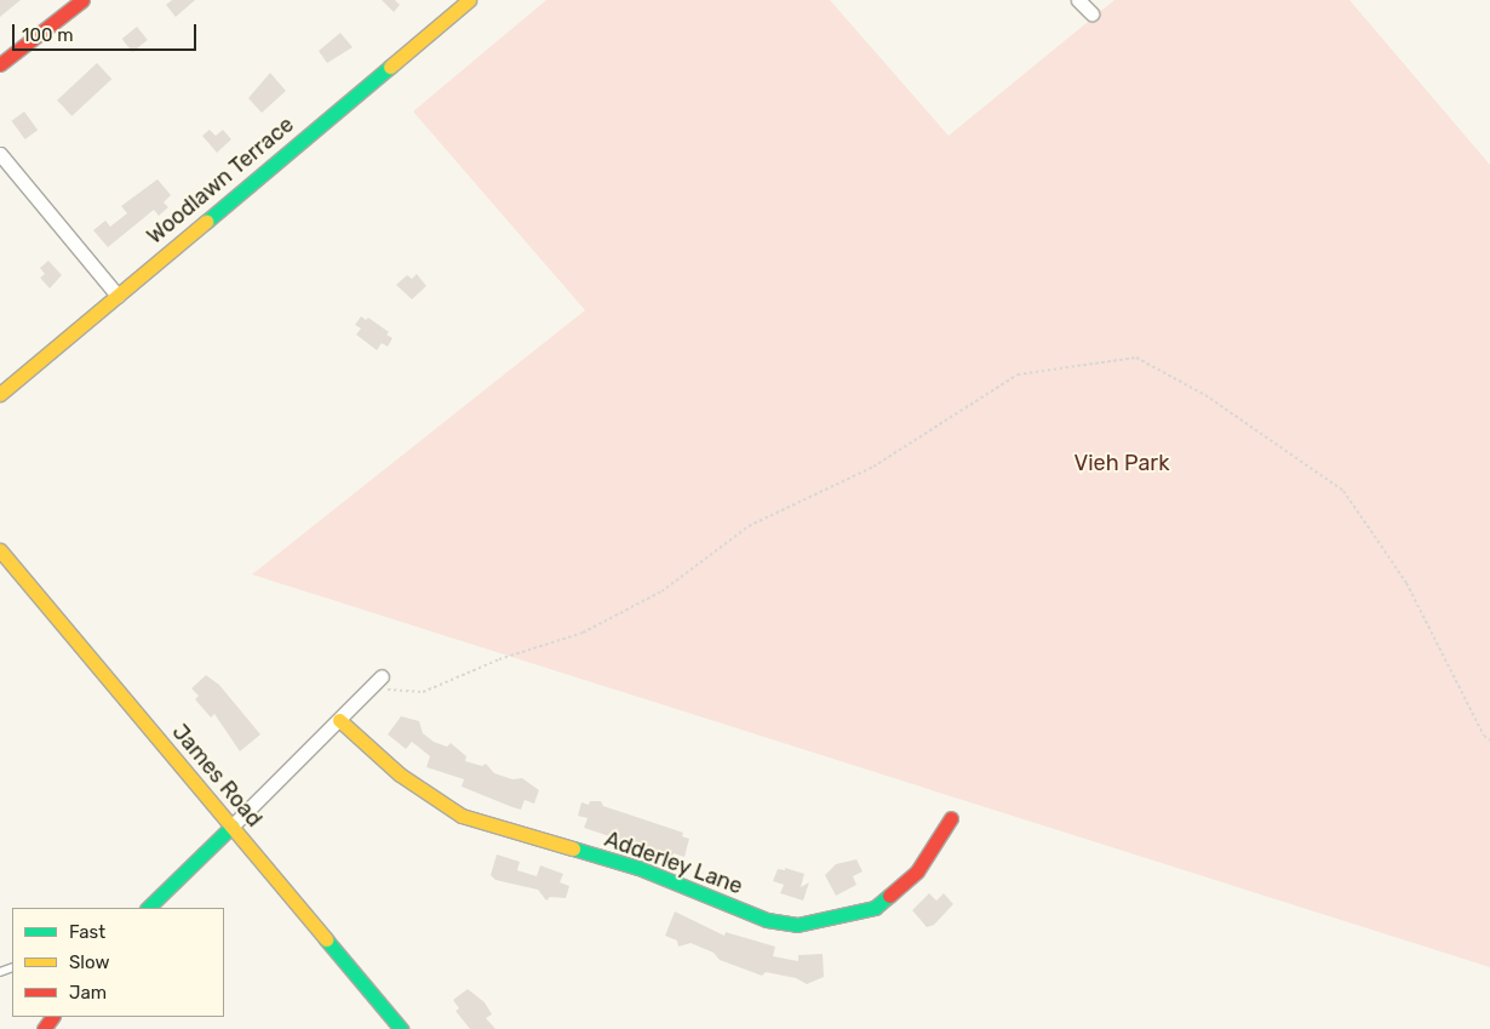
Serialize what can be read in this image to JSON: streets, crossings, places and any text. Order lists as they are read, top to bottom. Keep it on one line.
{"streets":{"street":["Woodlawn Terrace","James Road","Adderley Lane"]},"parks":["Vieh Park"],"legend":["Fast","Slow","Jam"],"scale_bar":"100 m"}
